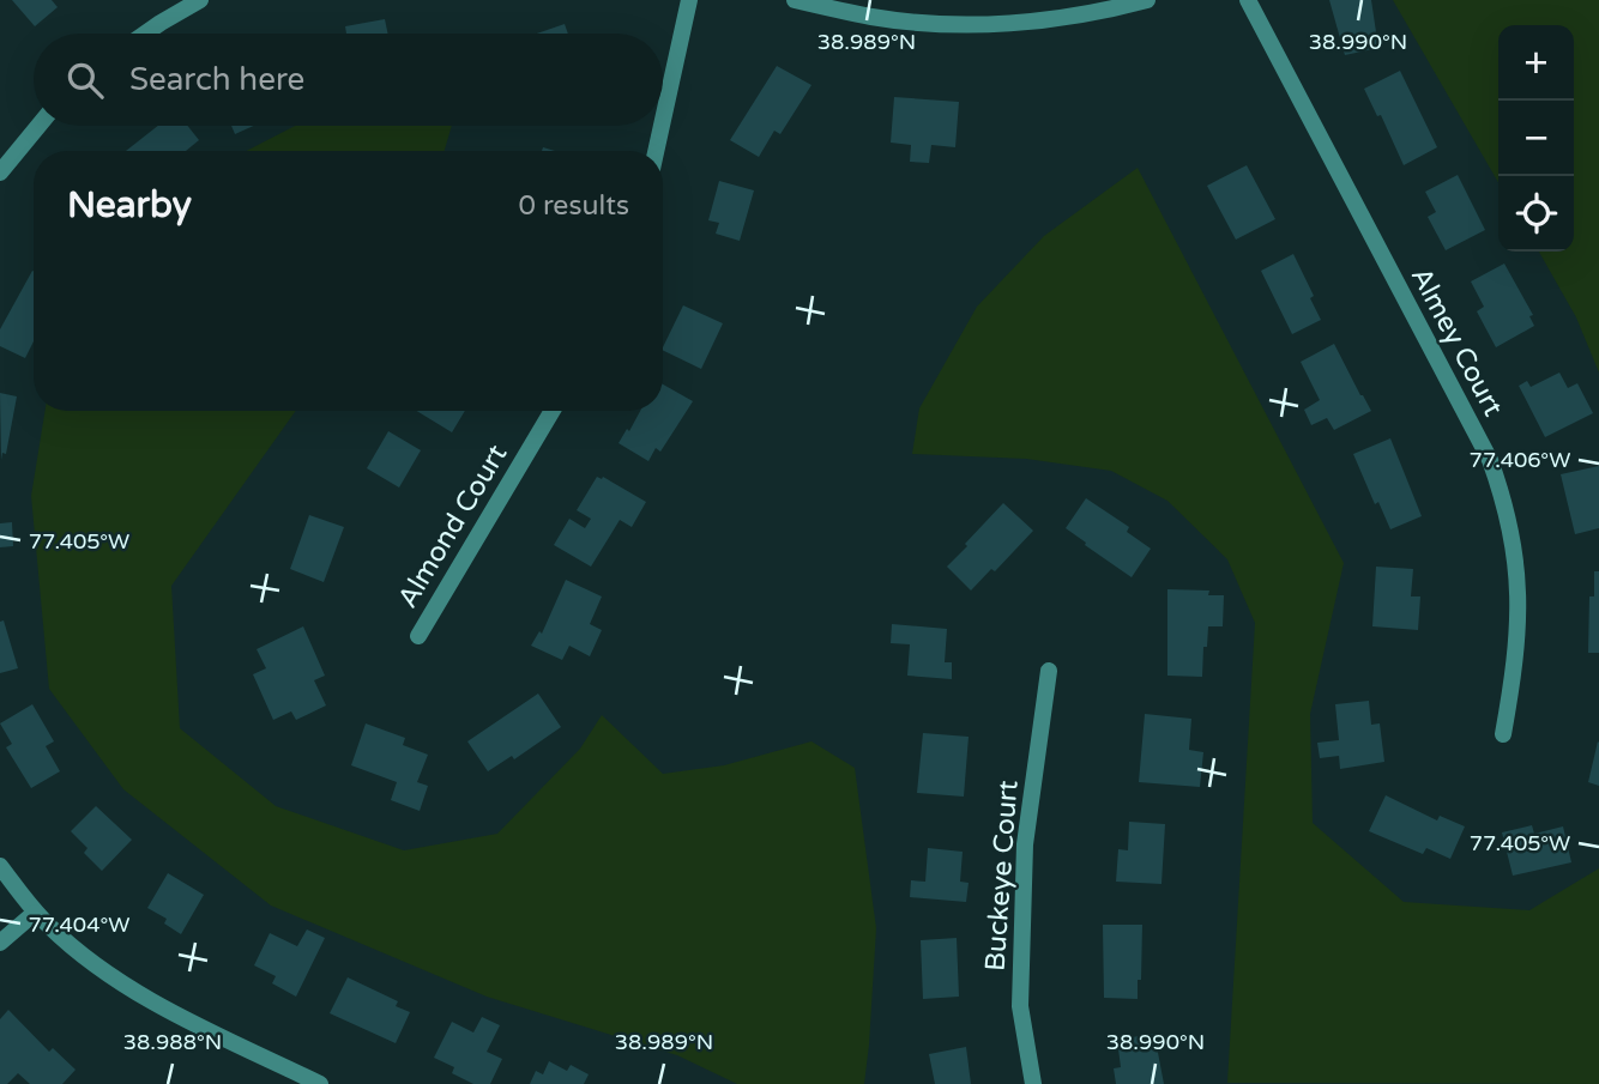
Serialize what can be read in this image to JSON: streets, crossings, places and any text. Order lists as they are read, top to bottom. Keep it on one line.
{"streets":{"street":["Almey Court","Almond Court","Buckeye Court"]},"page":{"map_buttons":["+","−"],"search":"Search here","heading":["Nearby","0 results"]},"coordinates":["38.989°N","38.990°N","77.406°W","77.405°W","77.404°W","38.988°N"]}
